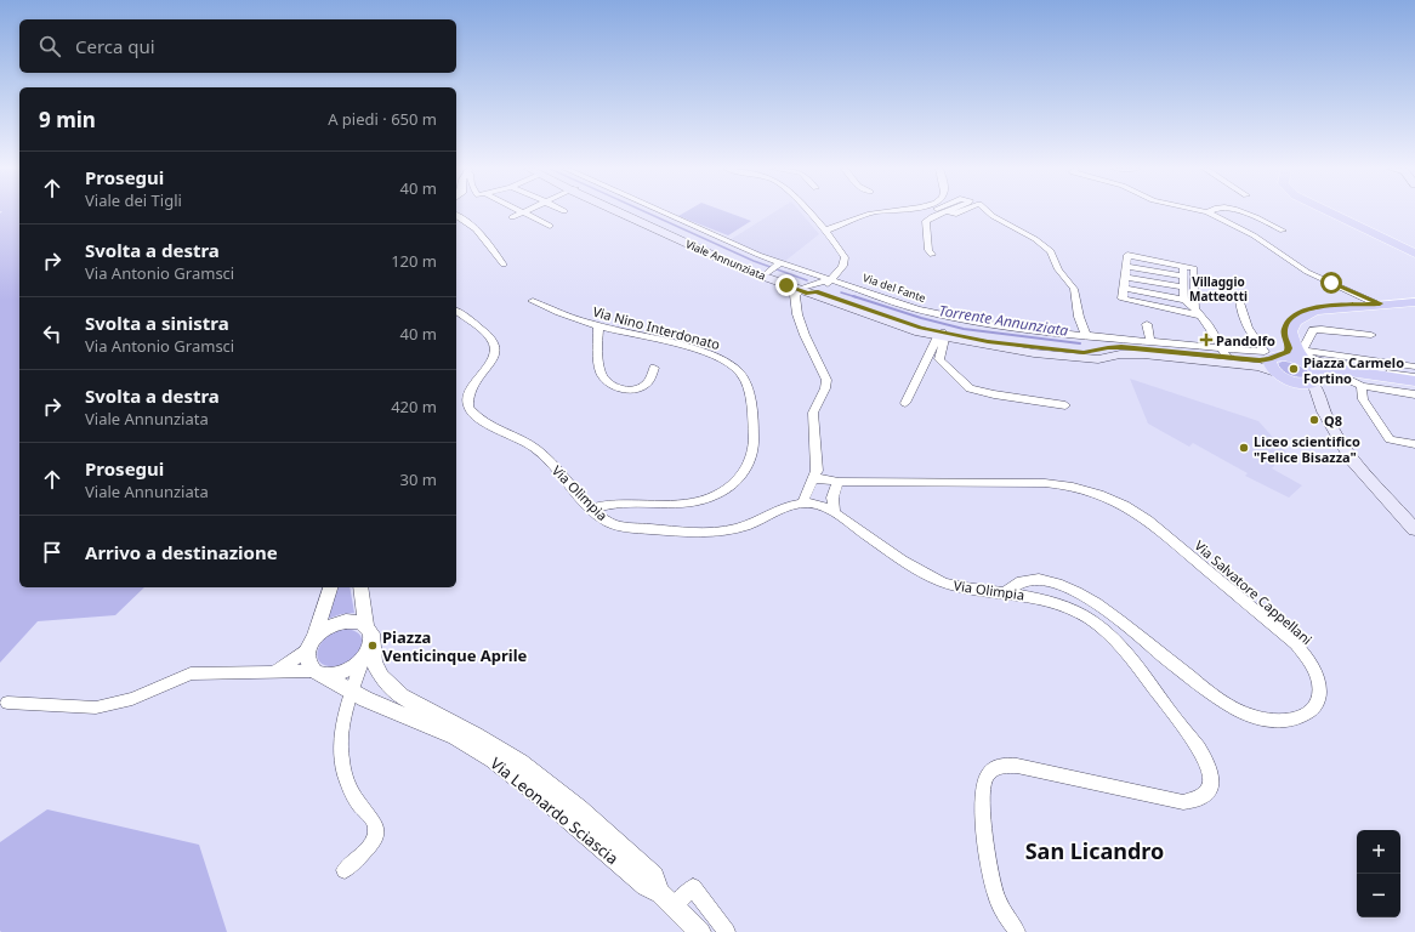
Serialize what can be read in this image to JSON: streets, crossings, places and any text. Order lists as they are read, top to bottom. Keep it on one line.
{"streets":{"main road":["Viale Annunziata"],"street":["Via del Fante","Via Nino Interdonato","Via Olimpia","Via Salvatore Cappellani","Via Leonardo Sciascia"]},"crossings":[["Viale Annunziata","Via del Fante"],["Via Nino Interdonato","Via Olimpia"],["Via Olimpia","Via Salvatore Cappellani"]],"districts":["Villaggio Matteotti","San Licandro"],"water":["Torrente Annunziata"],"places":{"health":["Pandolfo"],"other":["Piazza Carmelo Fortino","Q8","Liceo scientifico \"Felice Bisazza\"","Piazza Venticinque Aprile"]},"page":{"search":"Cerca qui","heading":["9 min","A piedi · 650 m"],"list":[["Prosegui","Viale dei Tigli","40 m"],["Svolta a destra","Via Antonio Gramsci","120 m"],["Svolta a sinistra","Via Antonio Gramsci","40 m"],["Svolta a destra","Viale Annunziata","420 m"],["Prosegui","Viale Annunziata","30 m"],"Arrivo a destinazione"],"map_buttons":["+","−"]}}
